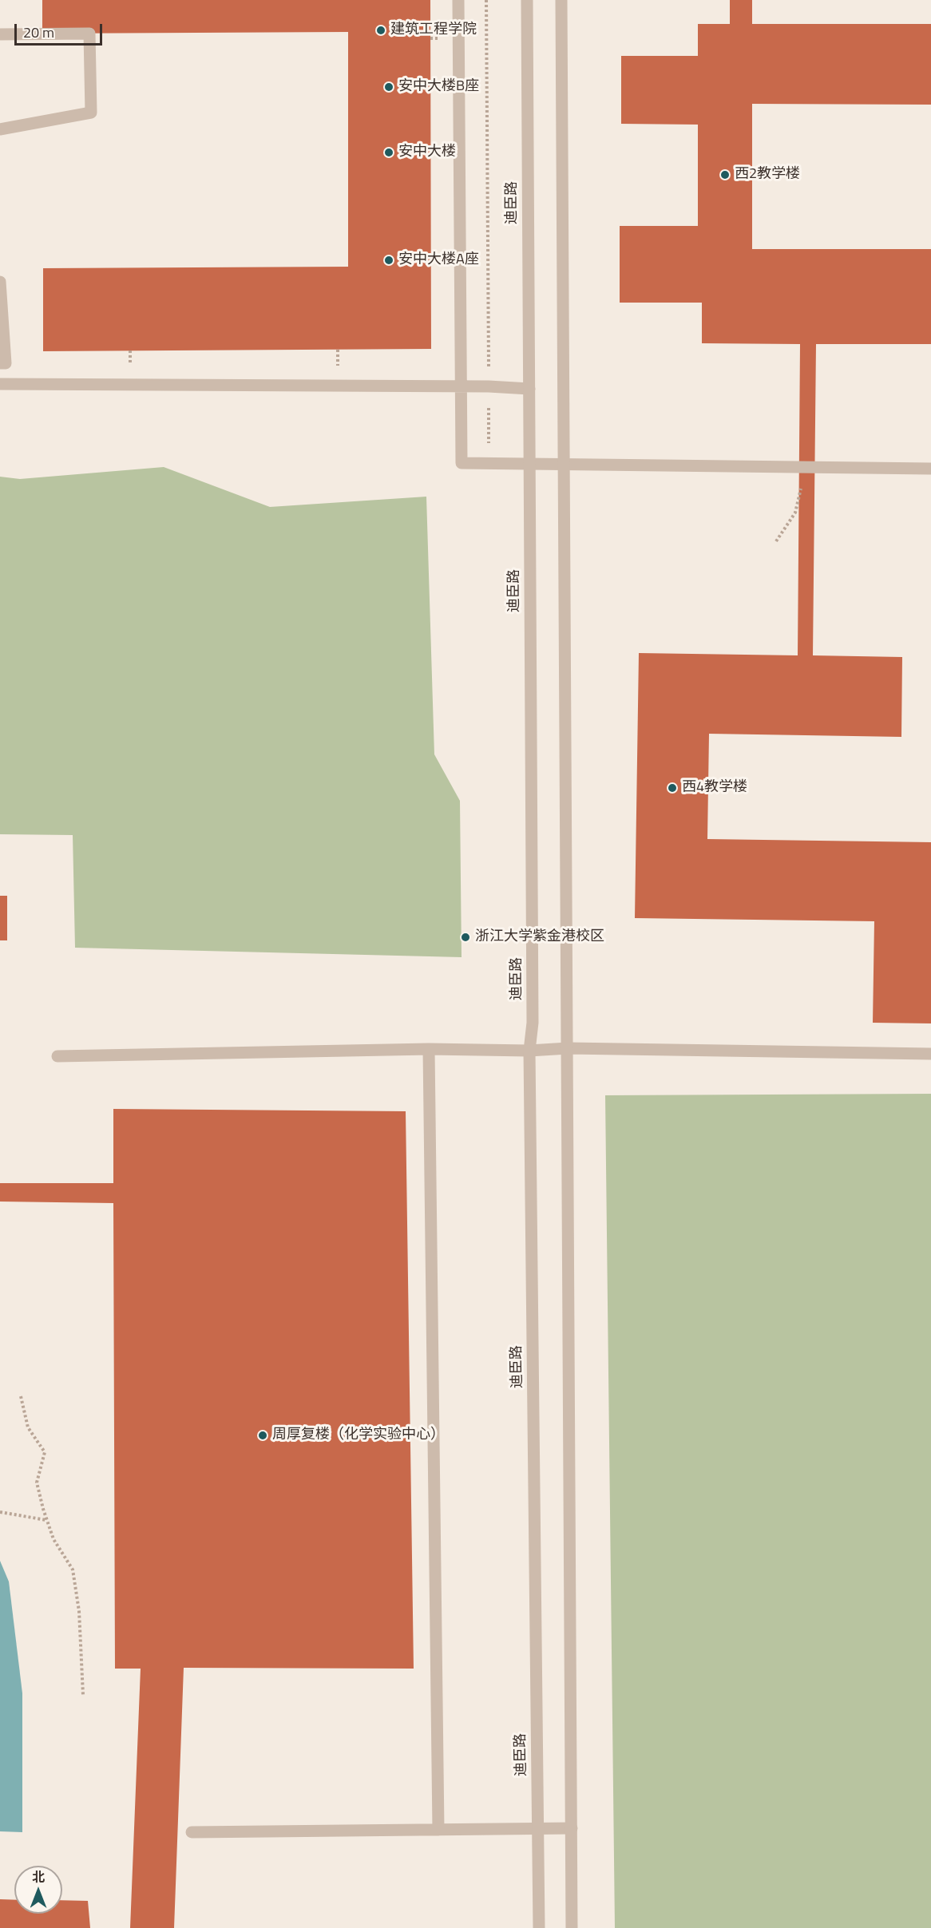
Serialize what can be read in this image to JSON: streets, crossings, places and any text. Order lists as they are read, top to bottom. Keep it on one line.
{"streets":{"street":["迪臣路"]},"places":["建筑工程学院","安中大楼B座","安中大楼","西2教学楼","安中大楼A座","西4教学楼","浙江大学紫金港校区","周厚复楼（化学实验中心）"],"scale_bar":"20 m","north":"top"}
